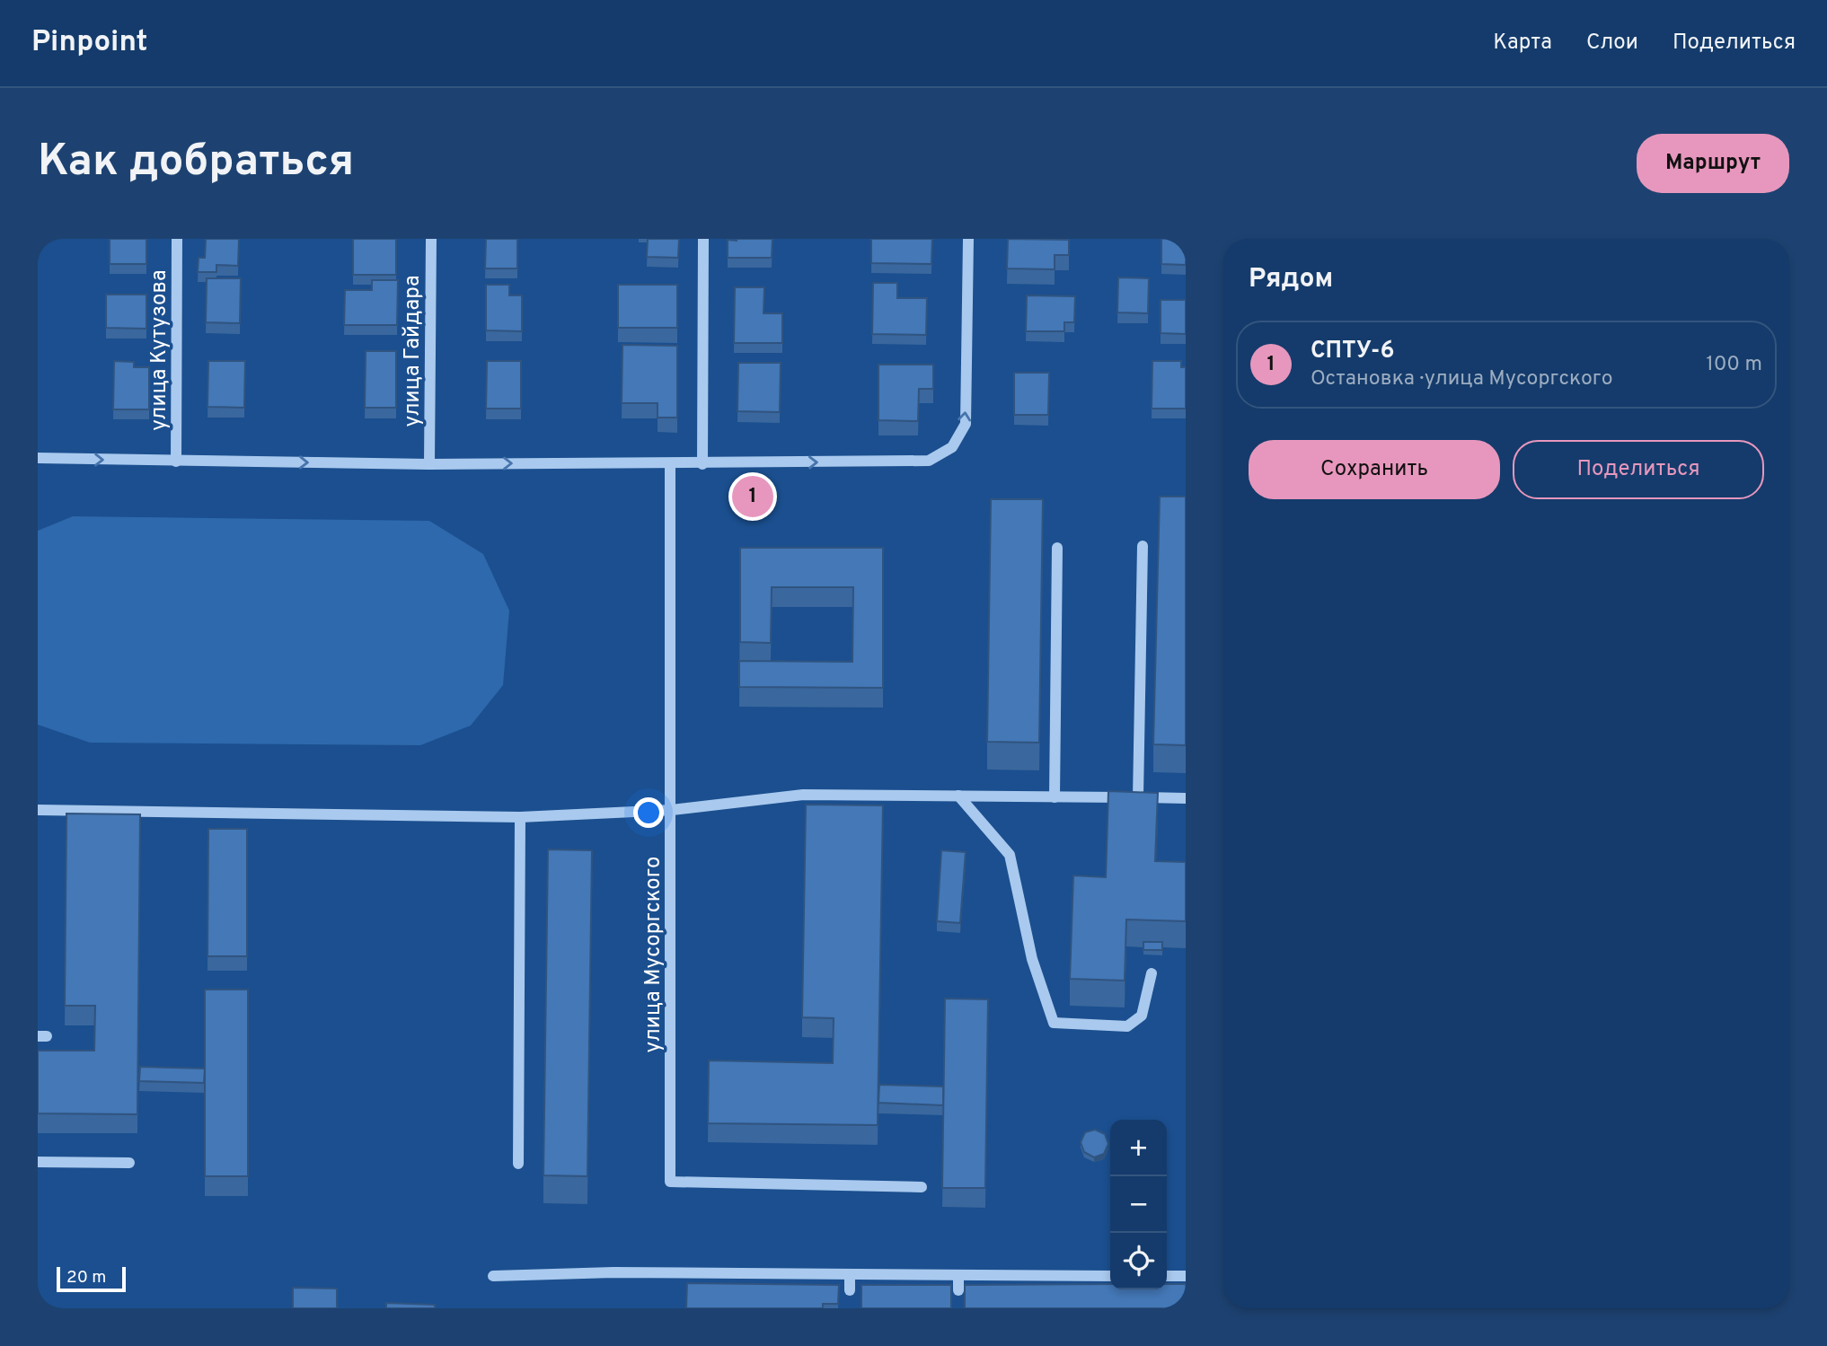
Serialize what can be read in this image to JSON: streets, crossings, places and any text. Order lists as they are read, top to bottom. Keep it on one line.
{"streets":{"street":["улица Кутузова","улица Гайдара","улица Мусоргского"]},"scale_bar":"20 m","page":{"header":"Pinpoint","nav":["Карта","Слои","Поделиться"],"buttons":["Маршрут",["Сохранить","Поделиться"]],"title":"Как добраться","heading":"Рядом","list":[{"mark":"1","name":"СПТУ-6","note":"Остановка · улица Мусоргского","value":"100 m"}],"pins":"1","map_buttons":["+","−"],"scale":"20 m"}}
